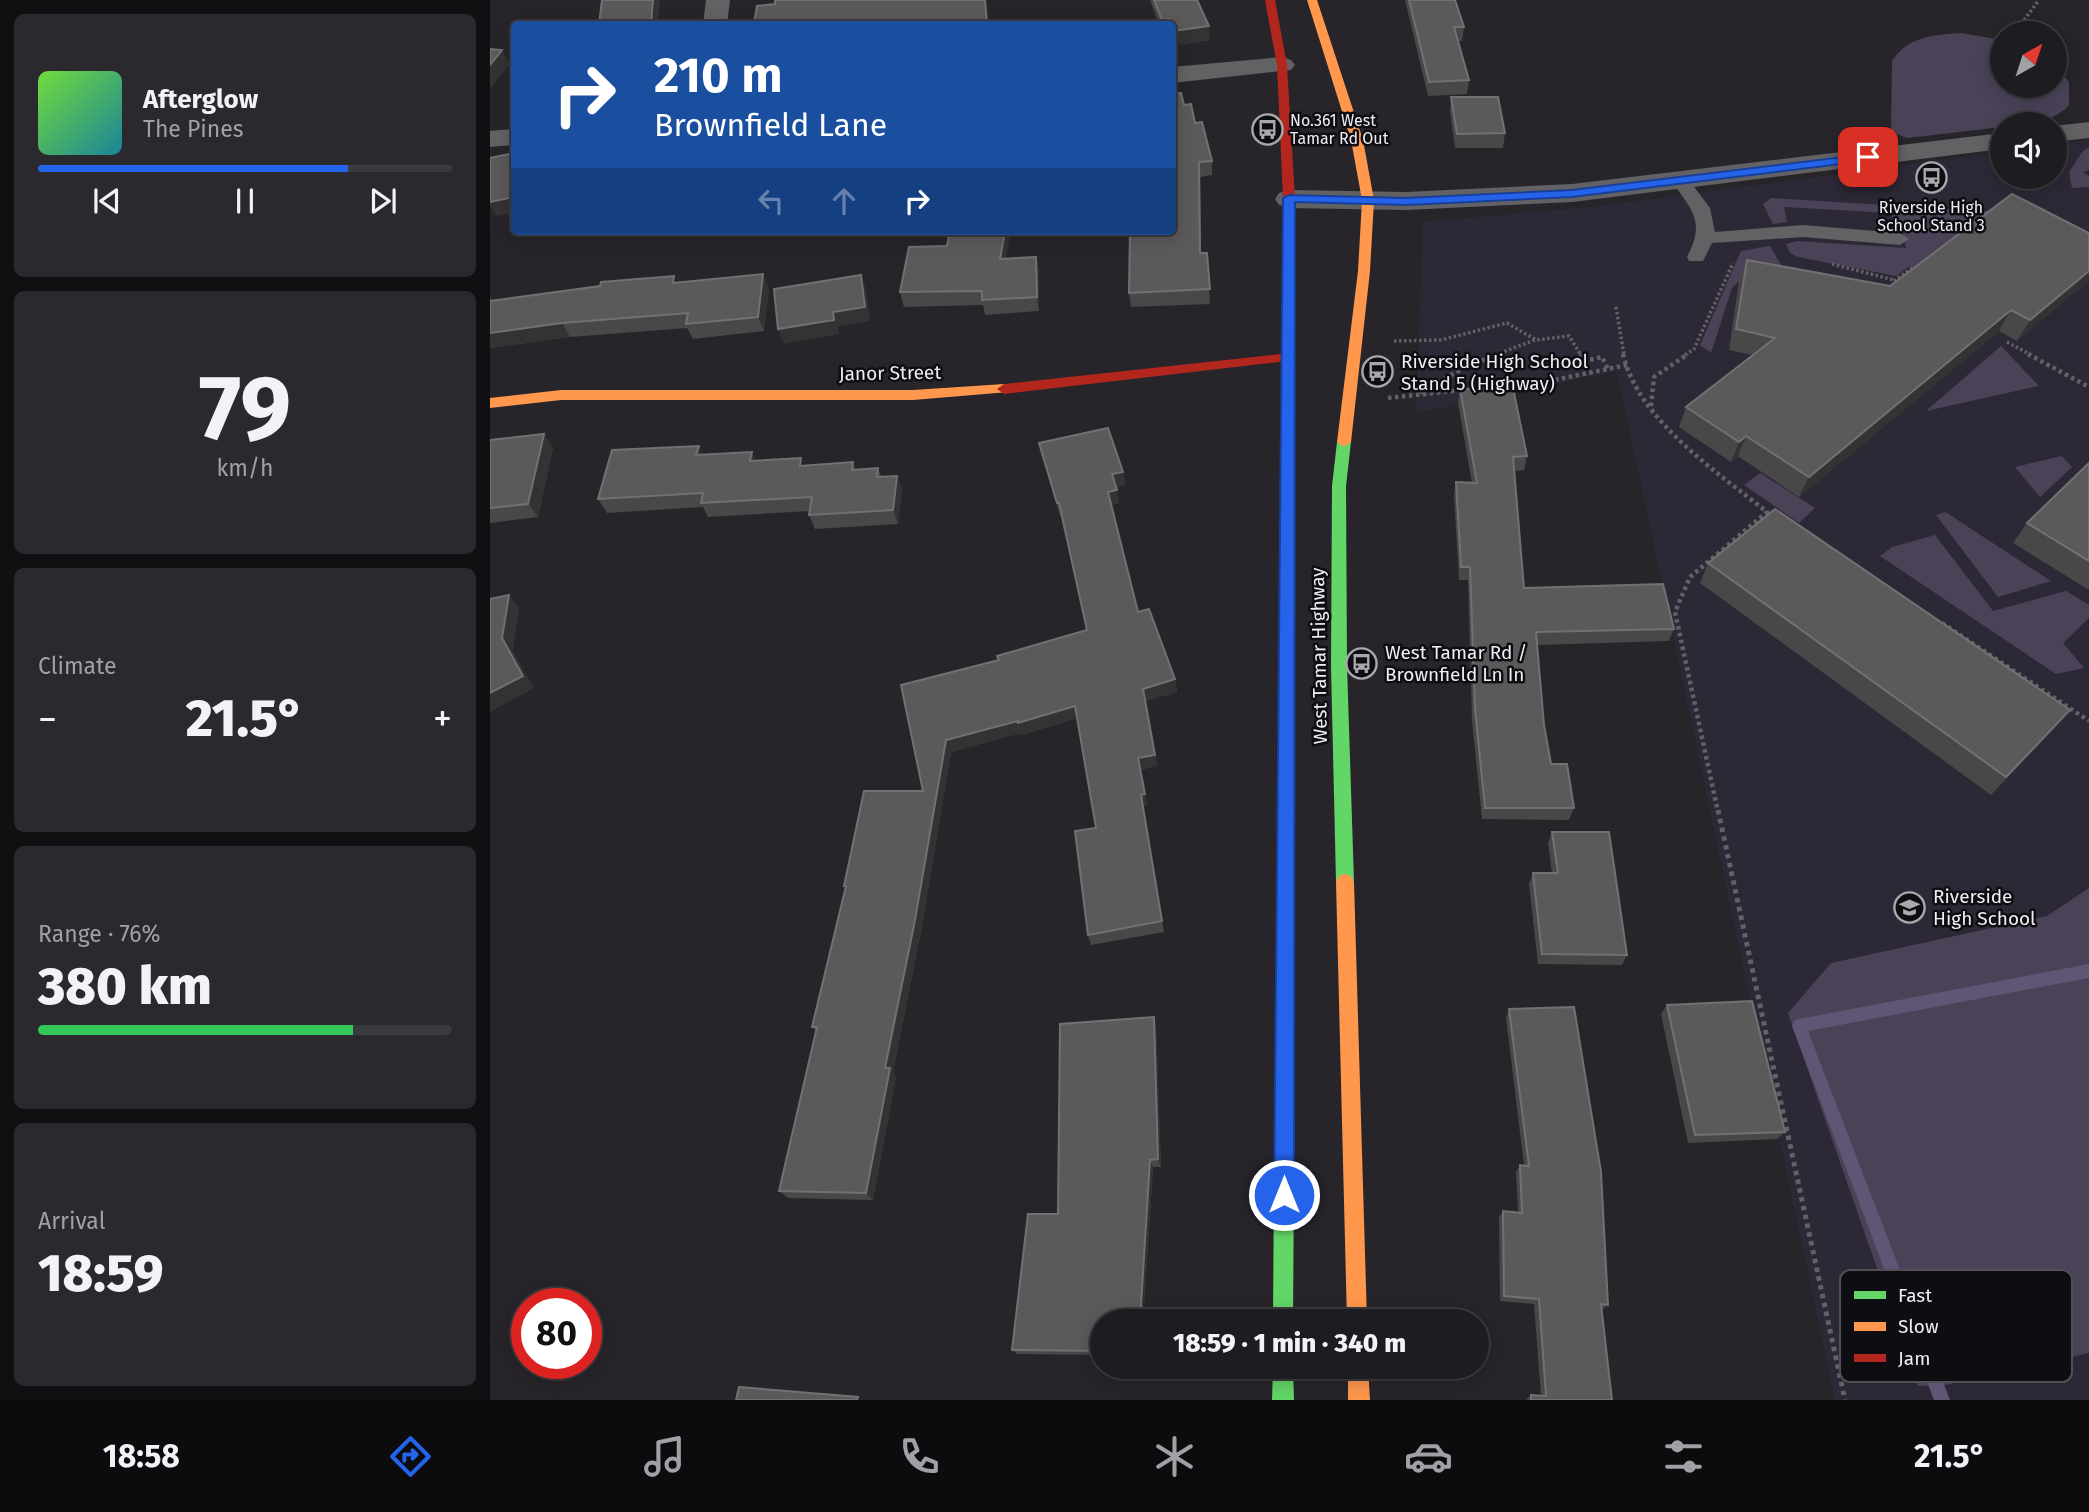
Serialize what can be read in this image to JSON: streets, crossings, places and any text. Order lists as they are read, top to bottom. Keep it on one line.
{"streets":{"main road":["Janor Street","West Tamar Highway"]},"crossings":[["Janor Street","West Tamar Highway"]],"places":{"bus stop":["No.361 West Tamar Rd Out","Riverside High School Stand 3","Riverside High School Stand 5 (Highway)","West Tamar Rd / Brownfield Ln In"],"school or university":["Riverside High School"]},"legend":["Fast","Slow","Jam"],"north":"top right","page":{"turn":["210 m","Brownfield Lane"],"song":["Afterglow","The Pines"],"tile":[["79","km/h"],"Climate",["Range · 76%","380 km"],["Arrival","18:59"]],"heat":["−","21.5°","+"],"limit":"80","trip":"18:59 · 1 min · 340 m","tabs":["18:58","21.5°"]}}
